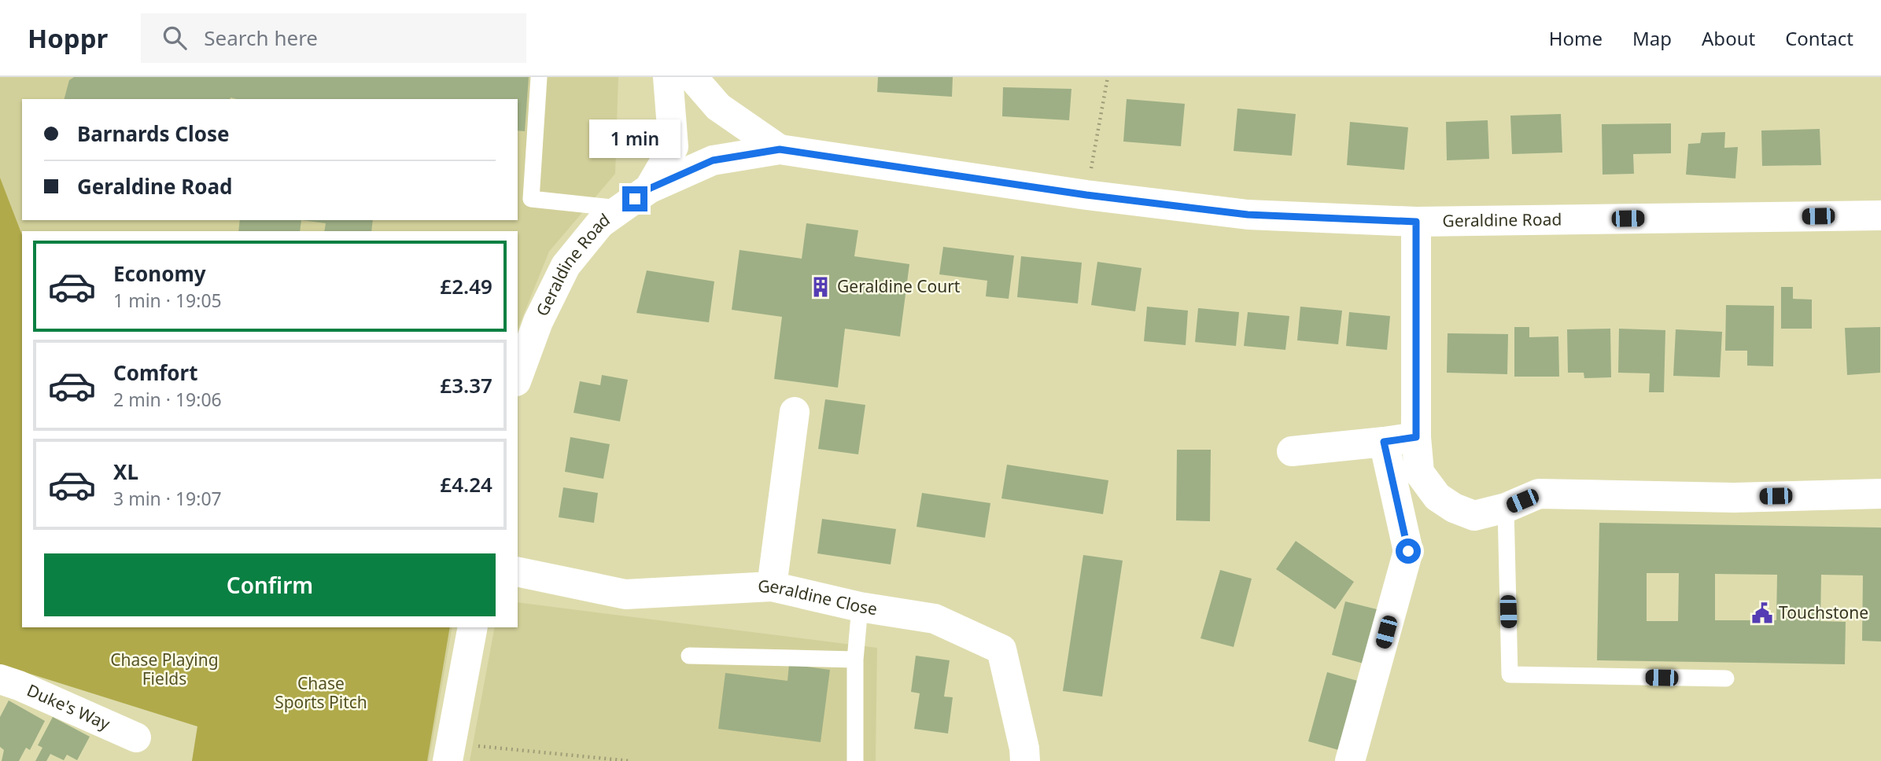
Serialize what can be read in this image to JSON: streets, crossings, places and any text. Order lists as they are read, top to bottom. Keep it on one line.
{"streets":{"street":["Geraldine Road","Geraldine Close","Duke's Way"]},"parks":["Chase Playing Fields","Chase Sports Pitch"],"places":{"building":["Geraldine Court"],"public building":["Touchstone"]},"page":{"header":"Hoppr","search":"Search here","nav":["Home","Map","About","Contact"],"banner":["Barnards Close","Geraldine Road"],"bubble":"1 min","list":[{"name":"Economy","note":"1 min · 19:05","value":"£2.49"},{"name":"Comfort","note":"2 min · 19:06","value":"£3.37"},{"name":"XL","note":"3 min · 19:07","value":"£4.24"}],"buttons":"Confirm"}}
